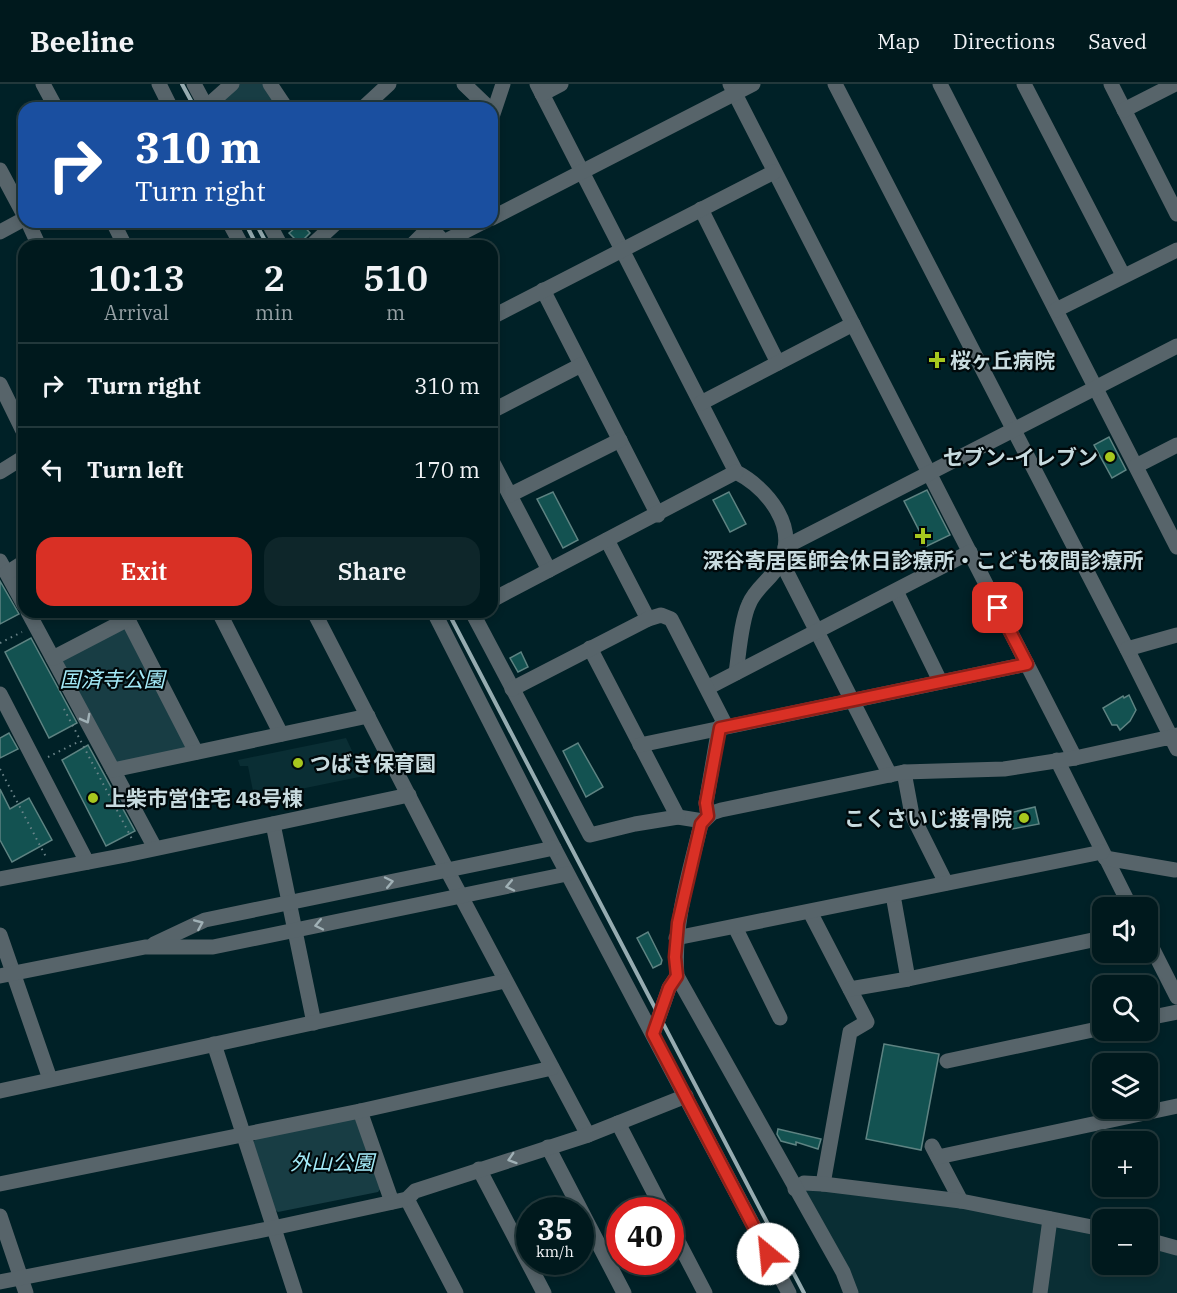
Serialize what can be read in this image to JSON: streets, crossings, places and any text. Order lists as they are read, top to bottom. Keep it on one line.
{"parks":["国済寺公園","外山公園"],"places":{"health":["桜ヶ丘病院","深谷寄居医師会休日診療所・こども夜間診療所"],"other":["セブン-イレブン","つばき保育園","上柴市営住宅 48号棟","こくさいじ接骨院"]},"page":{"header":"Beeline","nav":["Map","Directions","Saved"],"turn":["310 m","Turn right"],"eta":["10:13","Arrival","2","min","510","m"],"list":[{"name":"Turn right","value":"310 m"},{"name":"Turn left","value":"170 m"}],"buttons":["Exit","Share"],"map_buttons":["+","−"],"speed":"35 km/h","limit":"40"}}
